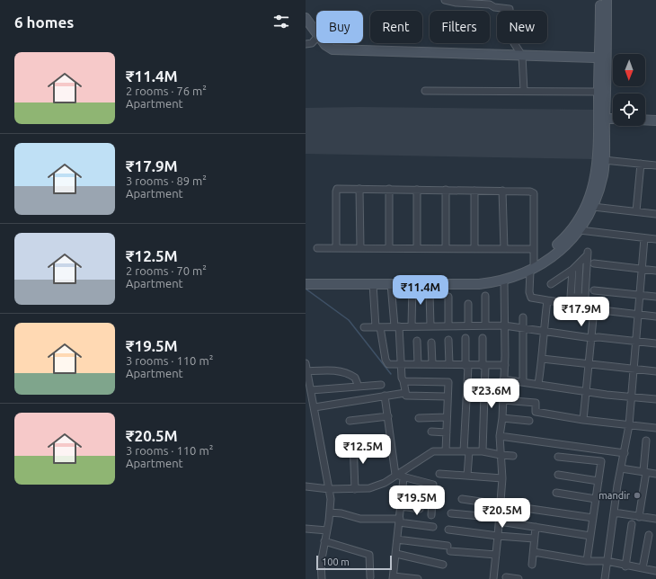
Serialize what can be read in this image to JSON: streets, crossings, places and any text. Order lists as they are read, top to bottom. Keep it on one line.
{"places":["mandir"],"scale_bar":"100 m","north":"bottom","page":{"heading":"6 homes","chip":["Buy","Rent","Filters","New"],"list":[{"name":"₹11.4M","note":"2 rooms · 76 m² · Apartment"},{"name":"₹17.9M","note":"3 rooms · 89 m² · Apartment"},{"name":"₹12.5M","note":"2 rooms · 70 m² · Apartment"},{"name":"₹19.5M","note":"3 rooms · 110 m² · Apartment"},{"name":"₹20.5M","note":"3 rooms · 110 m² · Apartment"}],"price":["₹11.4M","₹17.9M","₹23.6M","₹12.5M","₹19.5M","₹20.5M"],"scale":"100 m"}}
